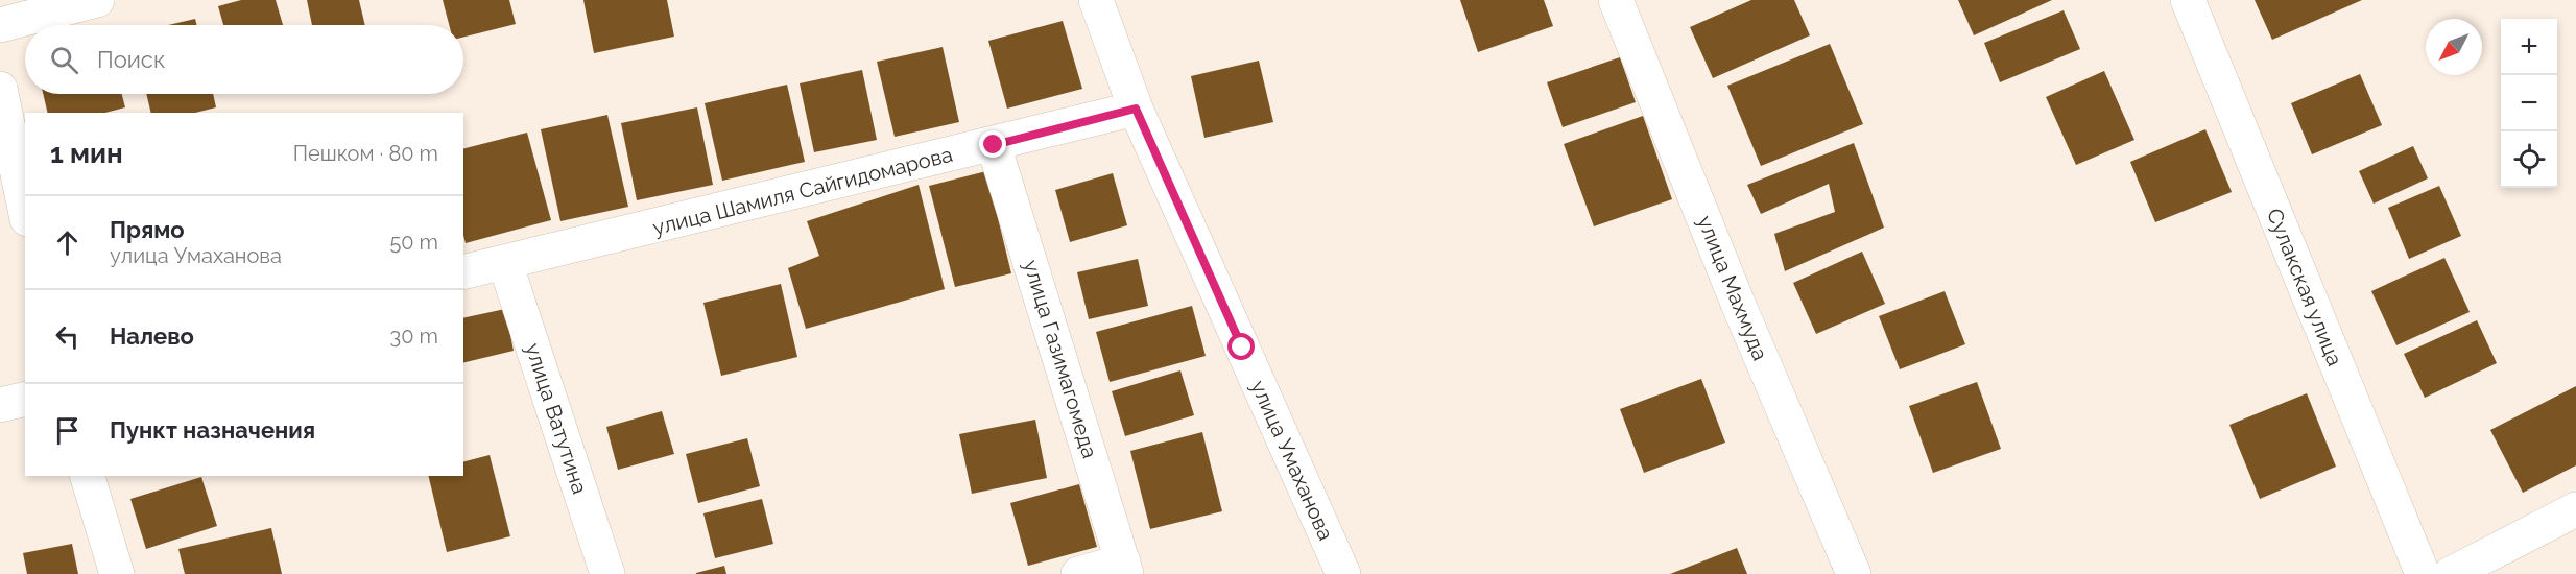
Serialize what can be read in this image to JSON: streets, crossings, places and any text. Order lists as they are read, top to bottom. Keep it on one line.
{"streets":{"street":["улица Шамиля Сайгидомарова","Сулакская улица","улица Махмуда","улица Газимагомеда","улица Ватутина","улица Умаханова"]},"crossings":[["улица Шамиля Сайгидомарова","улица Газимагомеда"],["улица Шамиля Сайгидомарова","улица Ватутина"],["улица Шамиля Сайгидомарова","улица Умаханова"]],"north":"bottom left","page":{"map_buttons":["+","−"],"search":"Поиск","heading":["1 мин","Пешком · 80 m"],"list":[["Прямо","улица Умаханова","50 m"],["Налево","30 m"],"Пункт назначения"]}}
